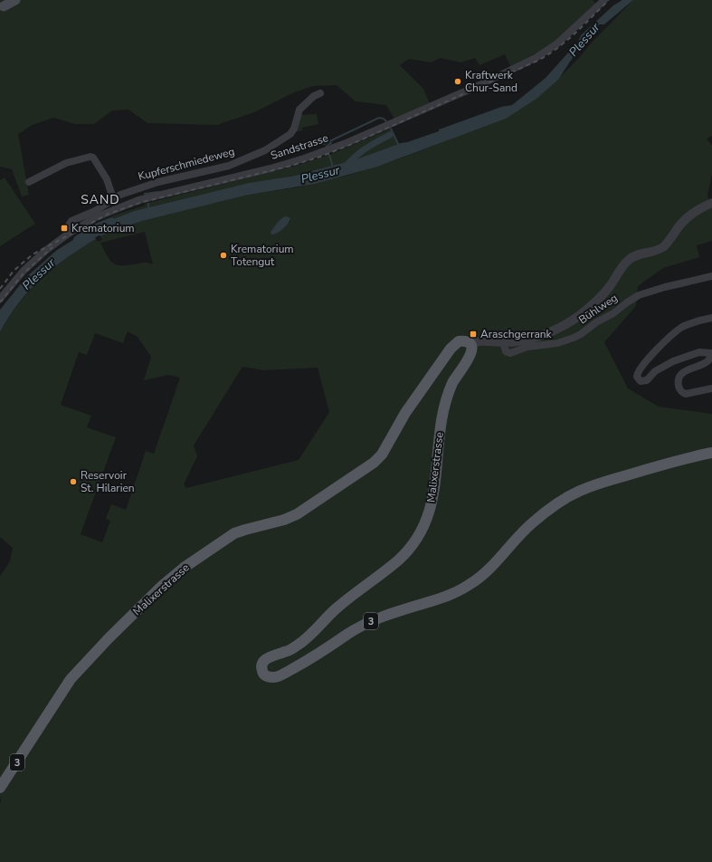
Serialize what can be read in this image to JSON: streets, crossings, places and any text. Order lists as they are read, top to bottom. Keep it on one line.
{"streets":{"main road":["Malixerstrasse","3"],"street":["Sandstrasse","Kupferschmiedeweg","Bühlweg"]},"crossings":[["Sandstrasse","Kupferschmiedeweg"]],"districts":["SAND"],"water":["Plessur"],"places":{"other":["Kraftwerk Chur-Sand","Krematorium Totengut","Reservoir St. Hilarien"],"transit":["Krematorium","Araschgerrank"]}}
